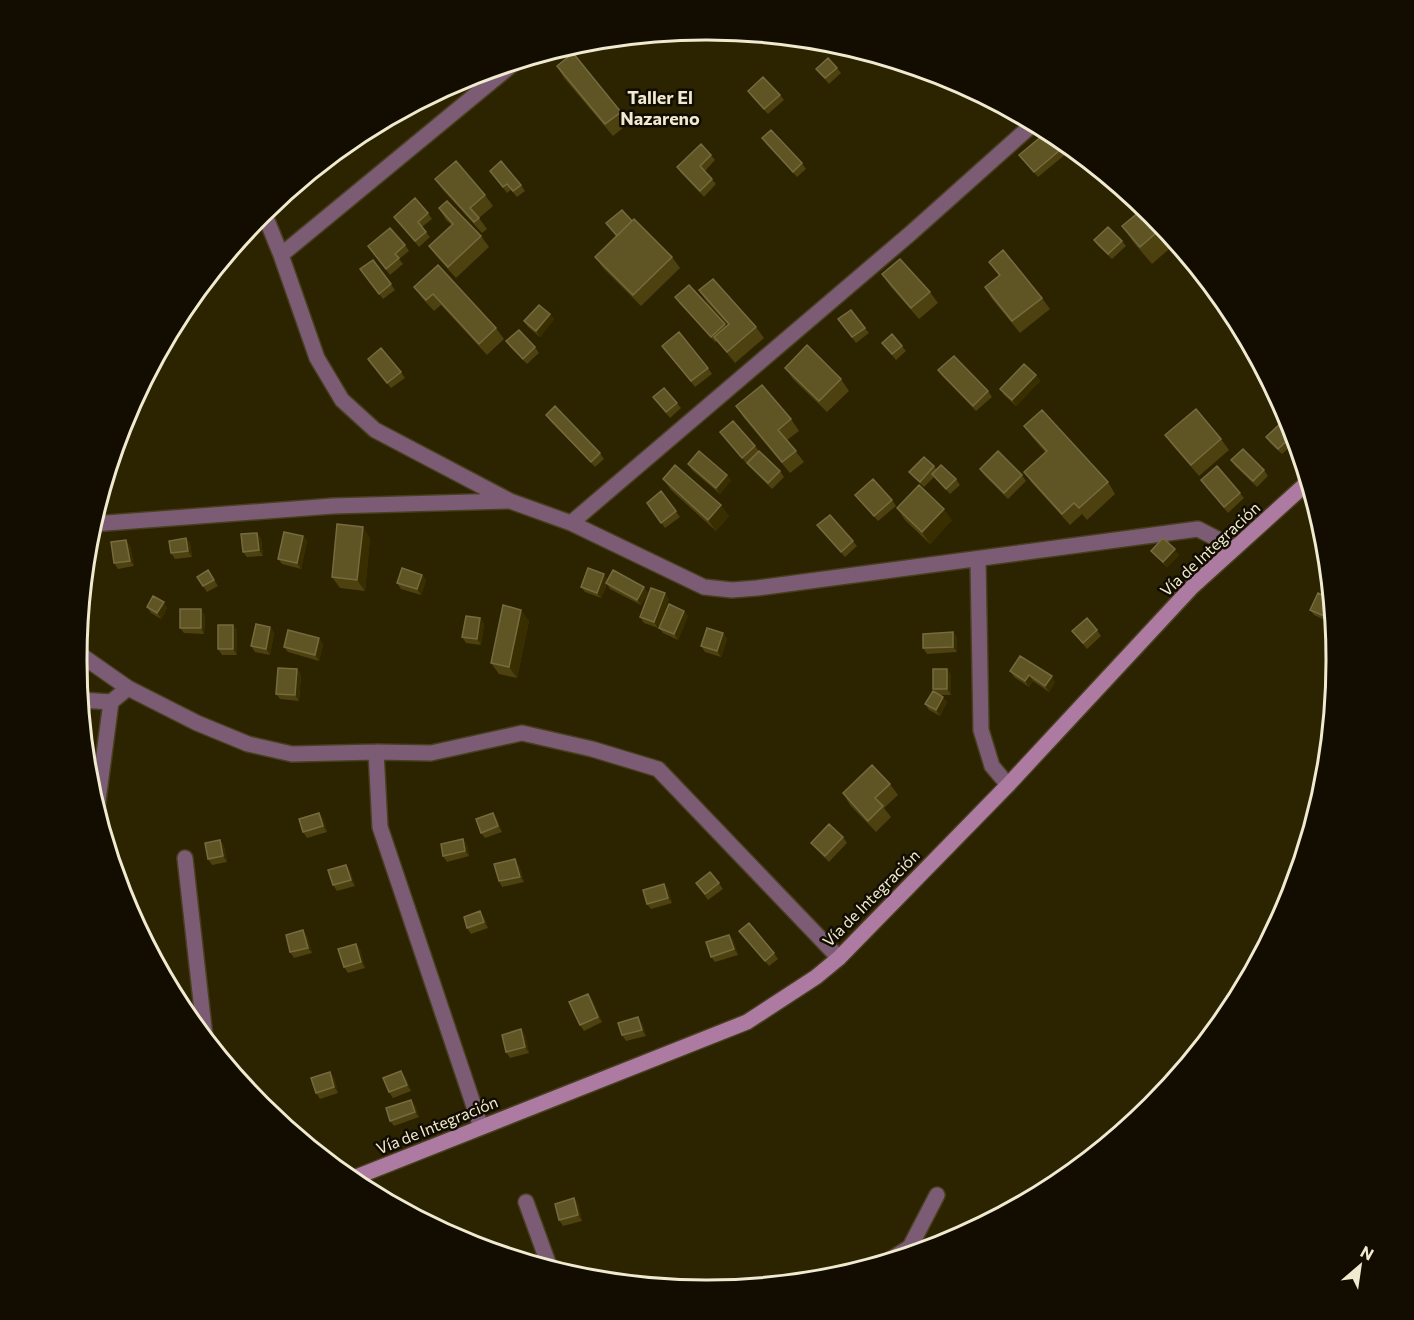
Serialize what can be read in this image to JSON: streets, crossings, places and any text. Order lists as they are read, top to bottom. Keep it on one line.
{"streets":{"main road":["Vía de Integración"]},"districts":["Taller El Nazareno"],"north":"top right"}
